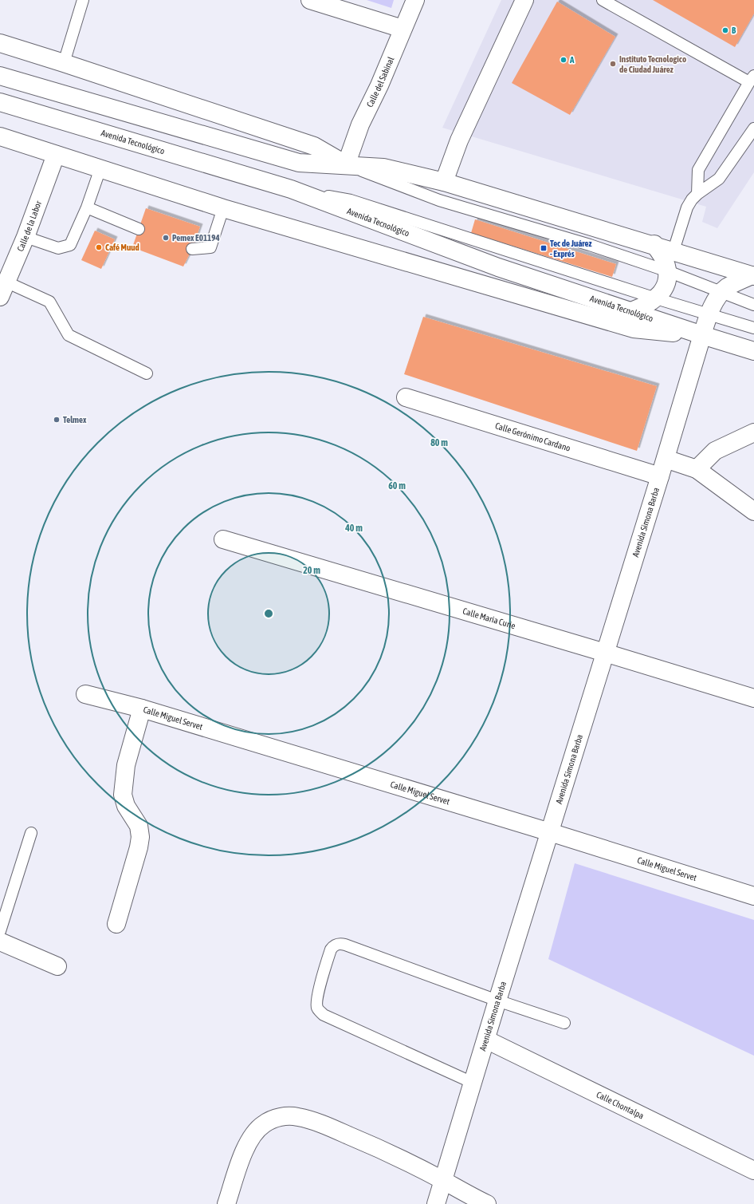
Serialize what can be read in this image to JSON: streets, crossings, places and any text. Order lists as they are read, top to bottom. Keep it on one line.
{"streets":{"main road":["Calle del Sabinal","Avenida Tecnológico","Calle de la Labor","Calle Gerónimo Cardano","Avenida Simona Barba","Calle Maria Curie","Calle Miguel Servet","Calle Chontalpa"]},"crossings":[["Avenida Tecnológico","Avenida Simona Barba"],["Calle Gerónimo Cardano","Avenida Simona Barba"],["Avenida Simona Barba","Calle Maria Curie"],["Avenida Simona Barba","Calle Miguel Servet"],["Avenida Simona Barba","Calle Chontalpa"]],"places":{"other":["B","A","Instituto Tecnologico de Ciudad Juárez","Pemex E01194","Café Muud","Telmex"],"transit":["Tec de Juárez - Exprés"]},"rings":["80 m","60 m","40 m","20 m"]}
